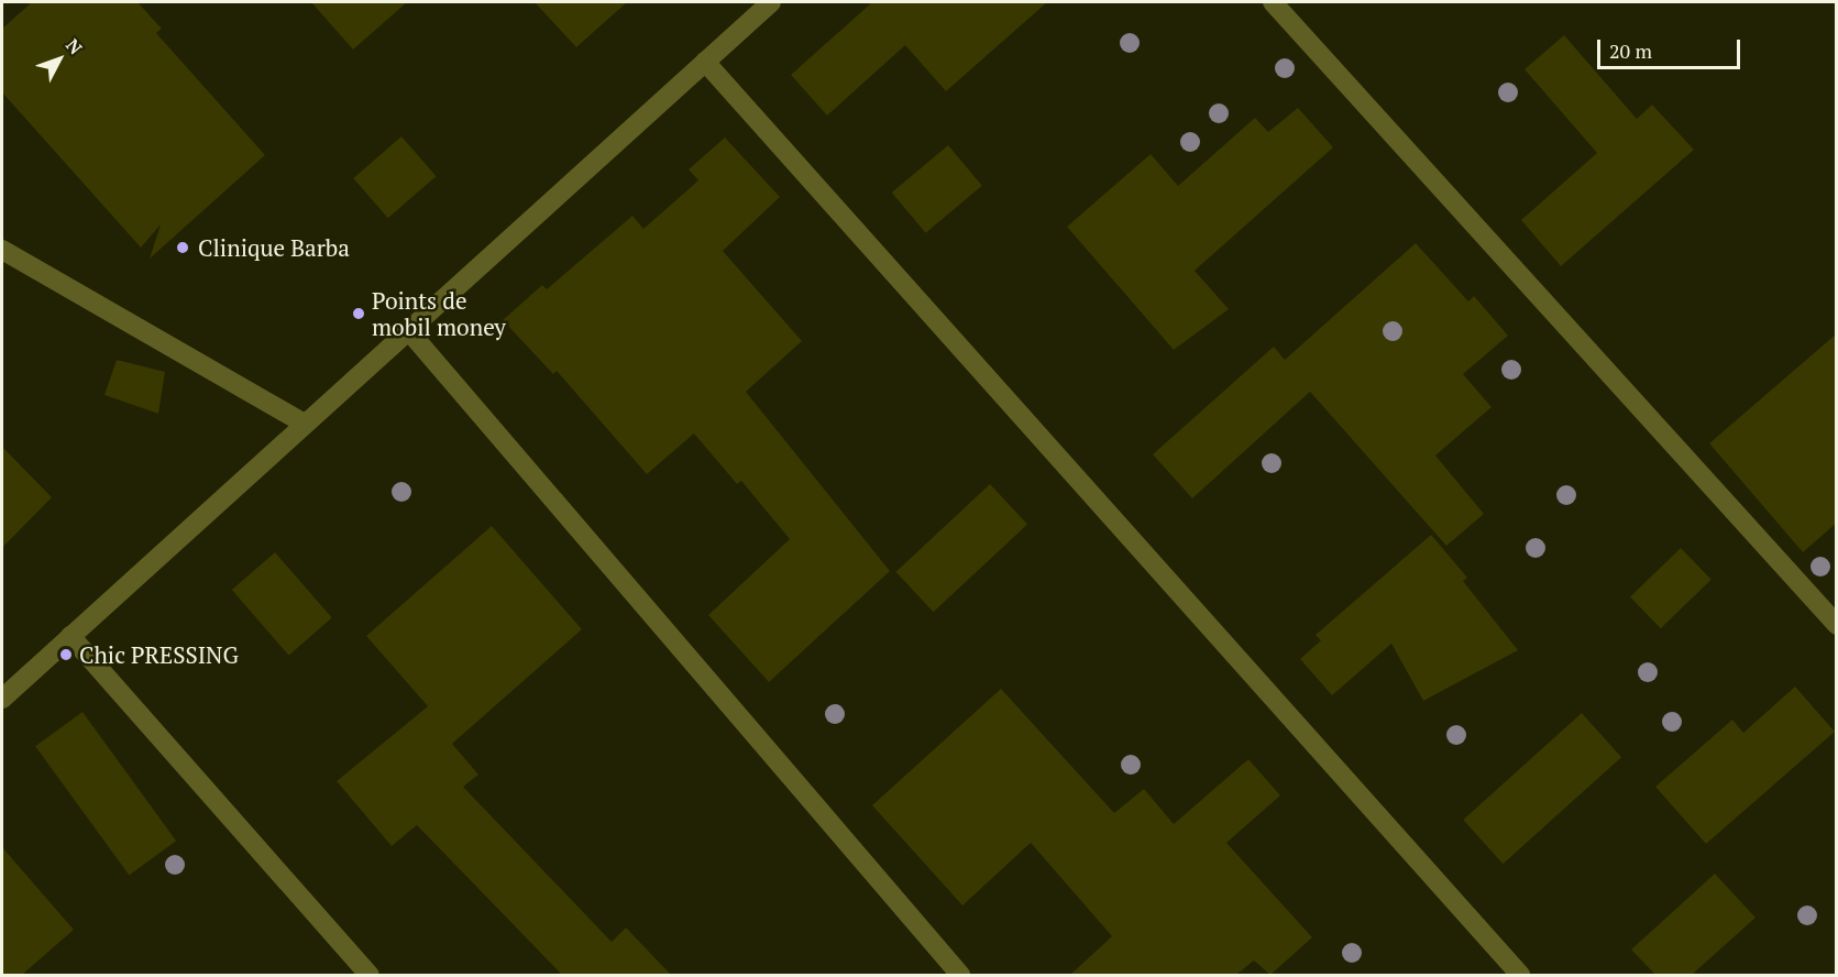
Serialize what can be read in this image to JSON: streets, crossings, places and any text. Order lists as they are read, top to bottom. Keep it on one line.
{"places":["Clinique Barba","Points de mobil money","Chic PRESSING"],"scale_bar":"20 m","north":"top right"}
